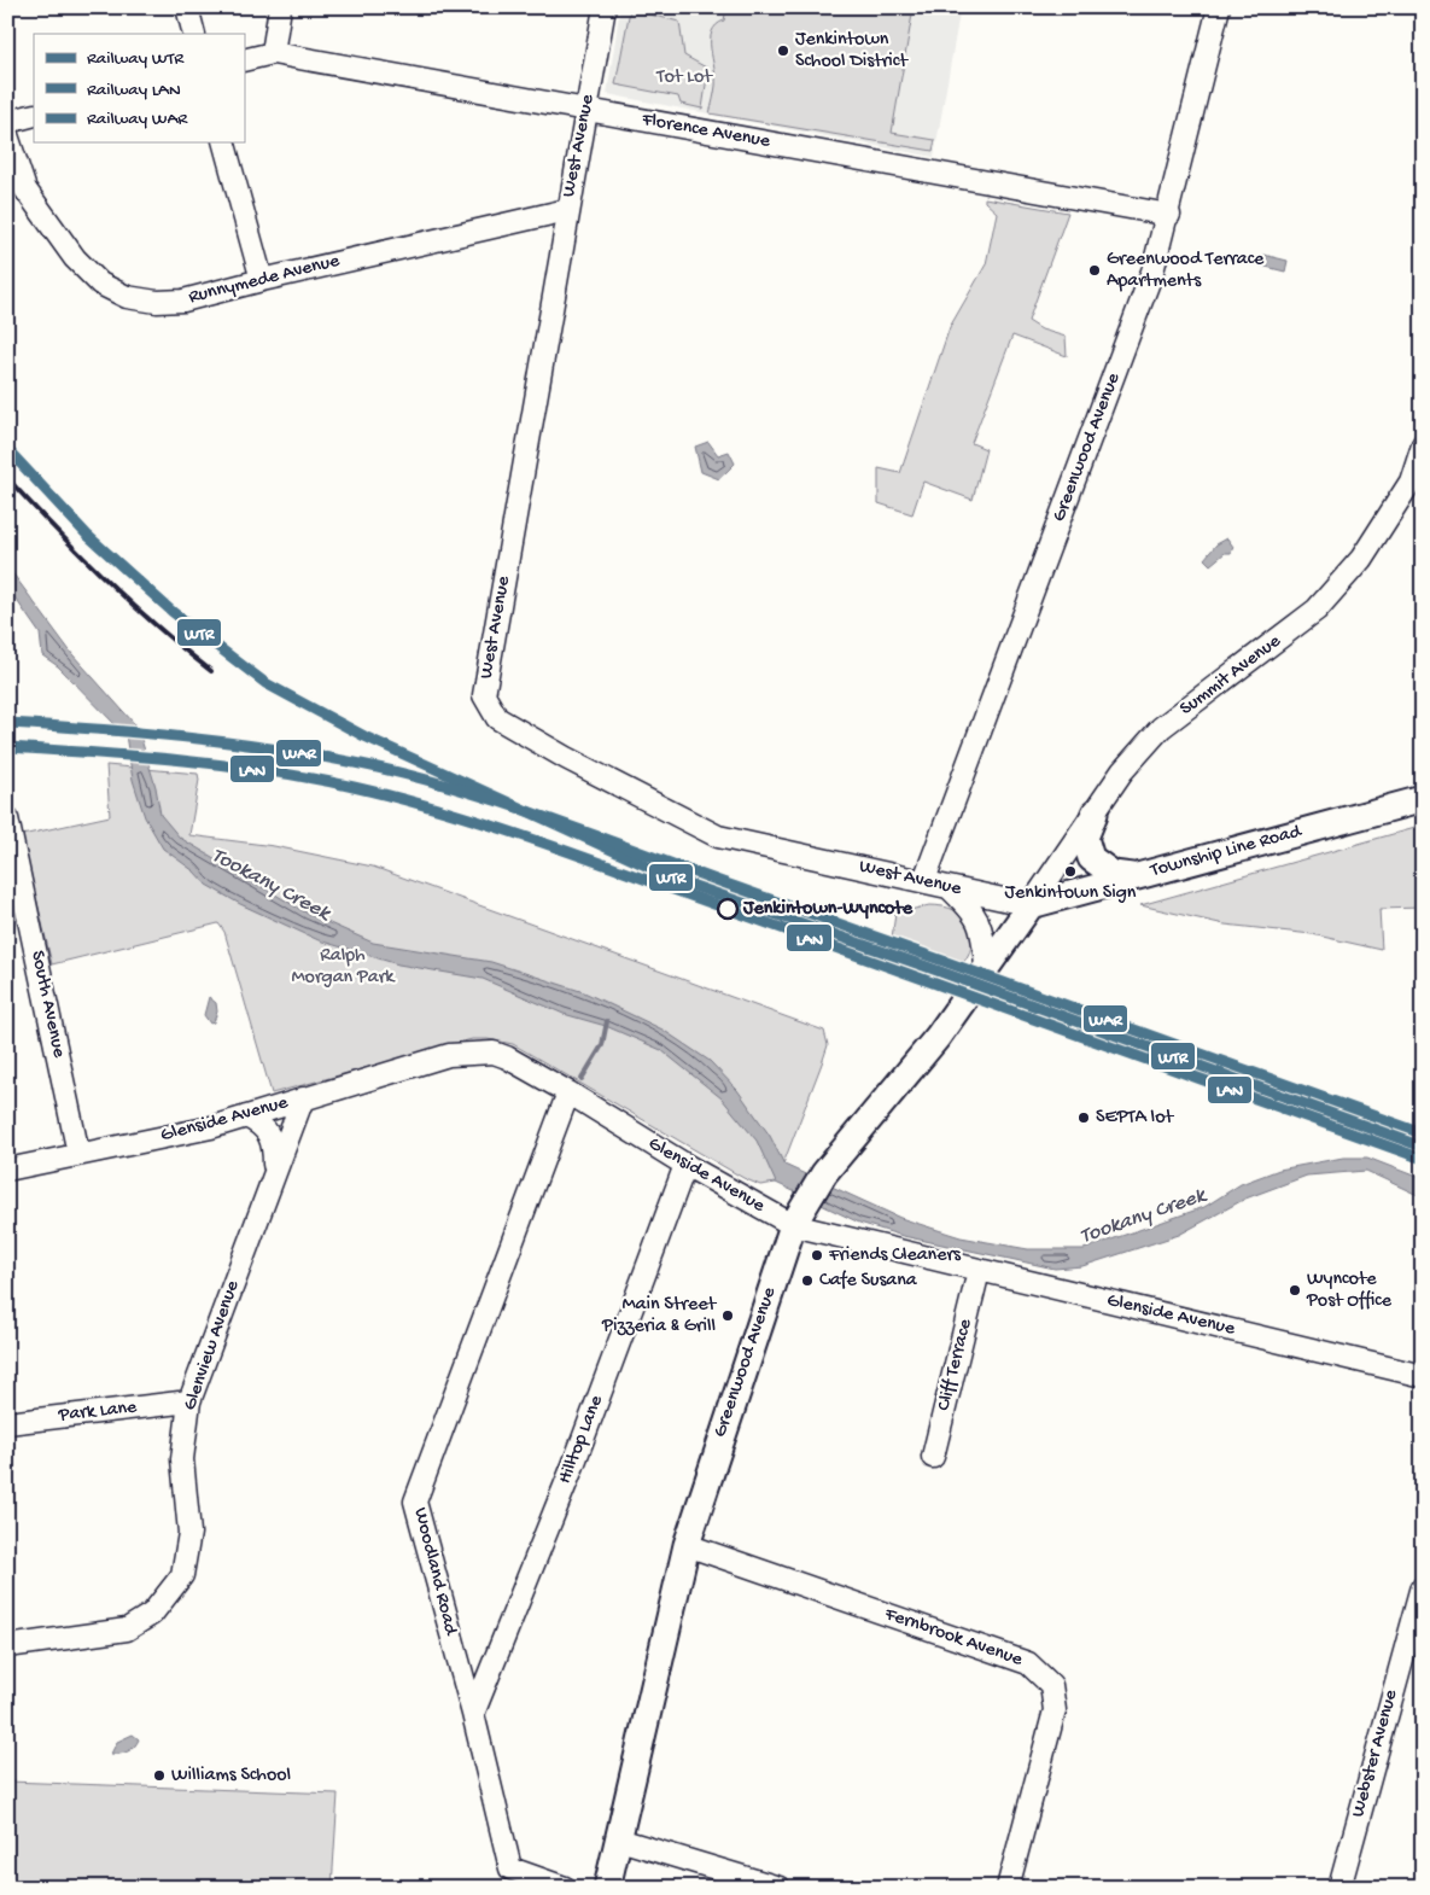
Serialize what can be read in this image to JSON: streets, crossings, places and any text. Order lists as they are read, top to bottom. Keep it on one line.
{"streets":{"main road":["Greenwood Avenue","Township Line Road"],"street":["Florence Avenue","West Avenue","Runnymede Avenue","Summit Avenue","South Avenue","Glenside Avenue","Glenview Avenue","Cliff Terrace","Park Lane","Hilltop Lane","Woodland Road","Fernbrook Avenue","Webster Avenue"]},"crossings":[["Florence Avenue","West Avenue"],["Florence Avenue","Greenwood Avenue"],["West Avenue","Runnymede Avenue"],["West Avenue","Greenwood Avenue"],["West Avenue","Summit Avenue"],["West Avenue","Township Line Road"],["Greenwood Avenue","Summit Avenue"],["Greenwood Avenue","Township Line Road"],["Greenwood Avenue","Glenside Avenue"],["Greenwood Avenue","Fernbrook Avenue"],["Summit Avenue","Township Line Road"],["South Avenue","Glenside Avenue"],["Glenside Avenue","Glenview Avenue"],["Glenside Avenue","Cliff Terrace"],["Glenside Avenue","Hilltop Lane"],["Glenside Avenue","Woodland Road"],["Glenview Avenue","Park Lane"],["Hilltop Lane","Woodland Road"]],"water":["Tookany Creek"],"parks":["Tot Lot","Ralph Morgan Park"],"places":["Jenkintown School District","Greenwood Terrace Apartments","Jenkintown Sign","Jenkintown-Wyncote","SEPTA lot","Friends Cleaners","Cafe Susana","Wyncote Post Office","Main Street Pizzeria & Grill","Williams School"],"lines":["rail line WTR","rail line WAR","rail line LAN"],"legend":["Railway WTR","Railway LAN","Railway WAR"]}
